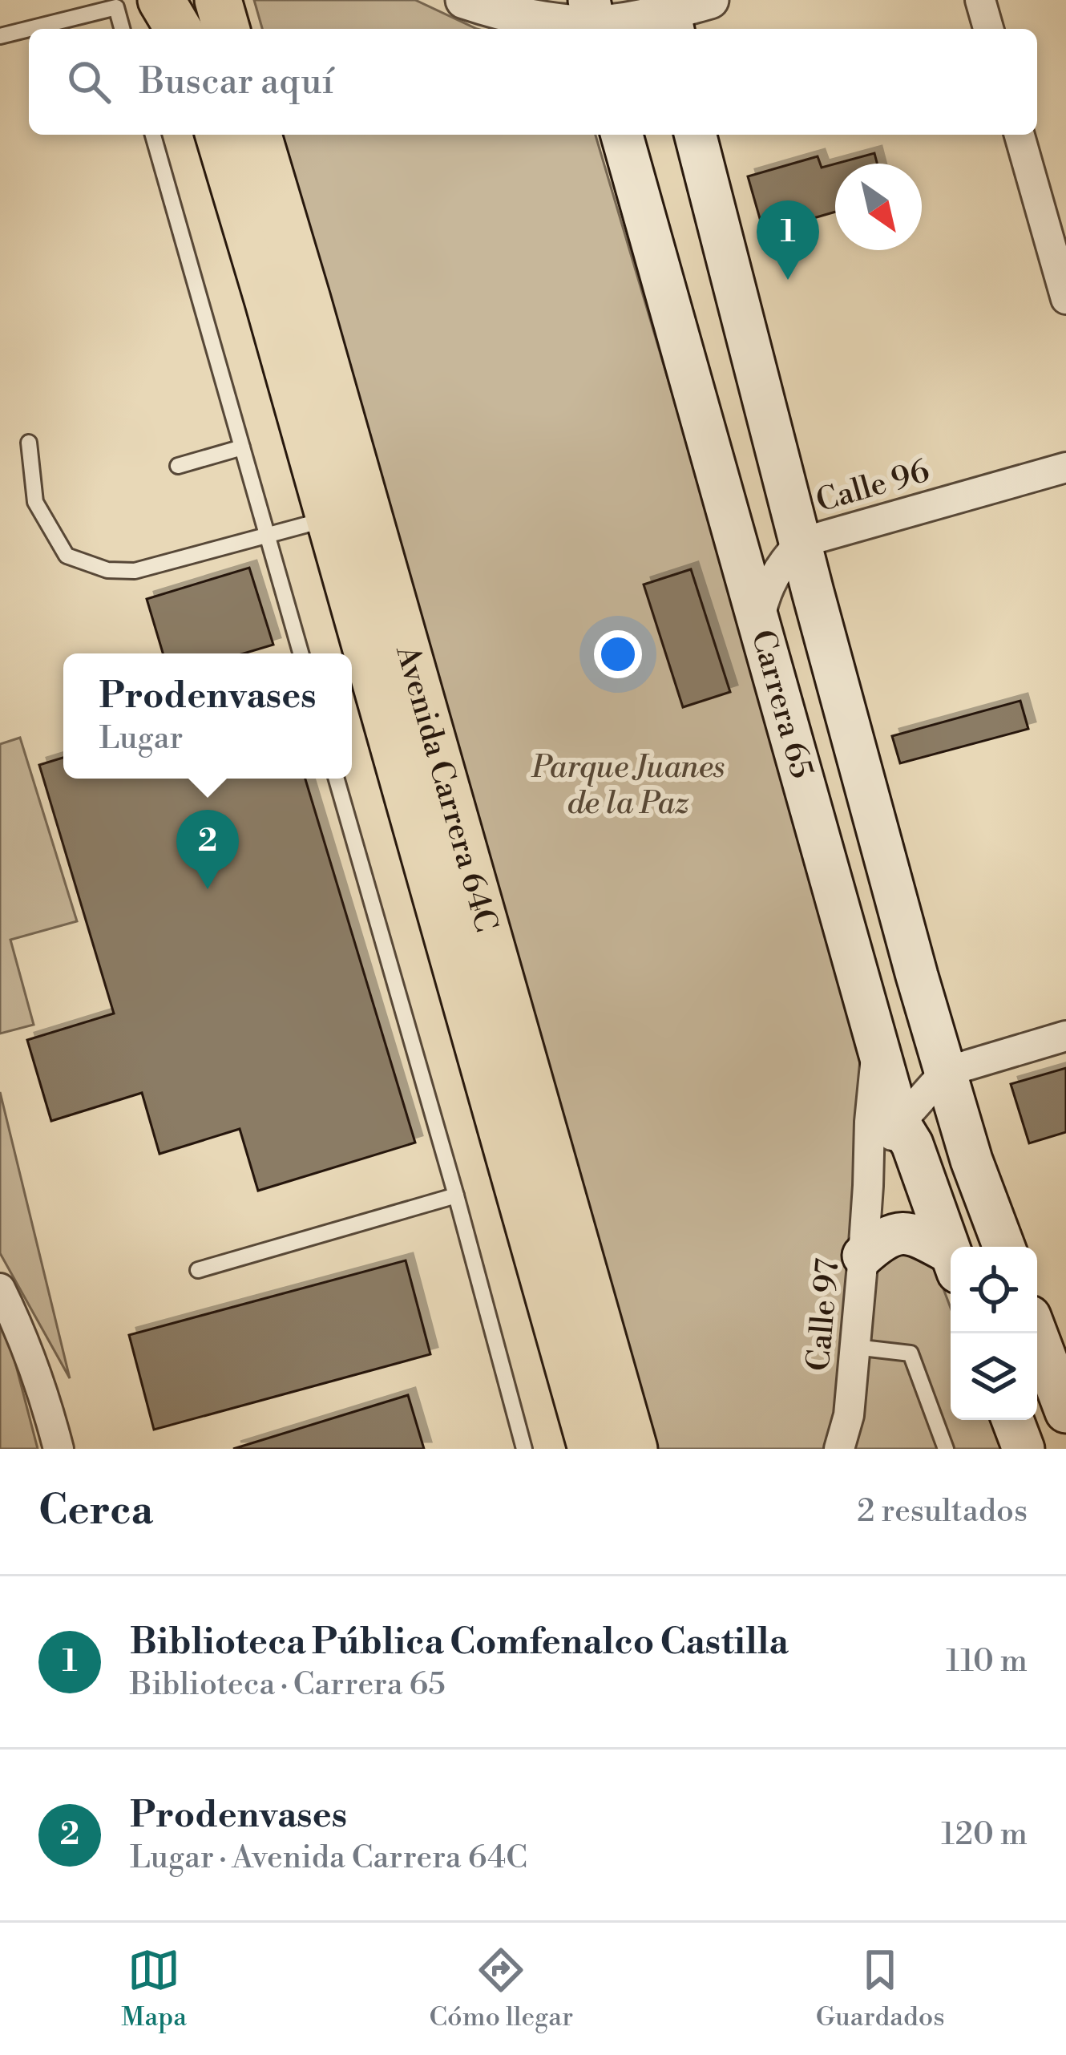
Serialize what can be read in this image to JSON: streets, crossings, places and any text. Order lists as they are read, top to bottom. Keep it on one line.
{"streets":{"main road":["Carrera 65","Avenida Carrera 64C"],"street":["Calle 96","Calle 97"]},"crossings":[["Calle 96","Carrera 65"],["Carrera 65","Calle 97"]],"parks":["Parque Juanes de la Paz"],"north":"bottom right","page":{"search":"Buscar aquí","pins":["1","2"],"popup":["Prodenvases","Lugar"],"heading":["Cerca","2 resultados"],"list":[{"mark":"1","name":"Biblioteca Pública Comfenalco Castilla","note":"Biblioteca · Carrera 65","value":"110 m"},{"mark":"2","name":"Prodenvases","note":"Lugar · Avenida Carrera 64C","value":"120 m"}],"nav":["Mapa","Cómo llegar","Guardados"]}}
